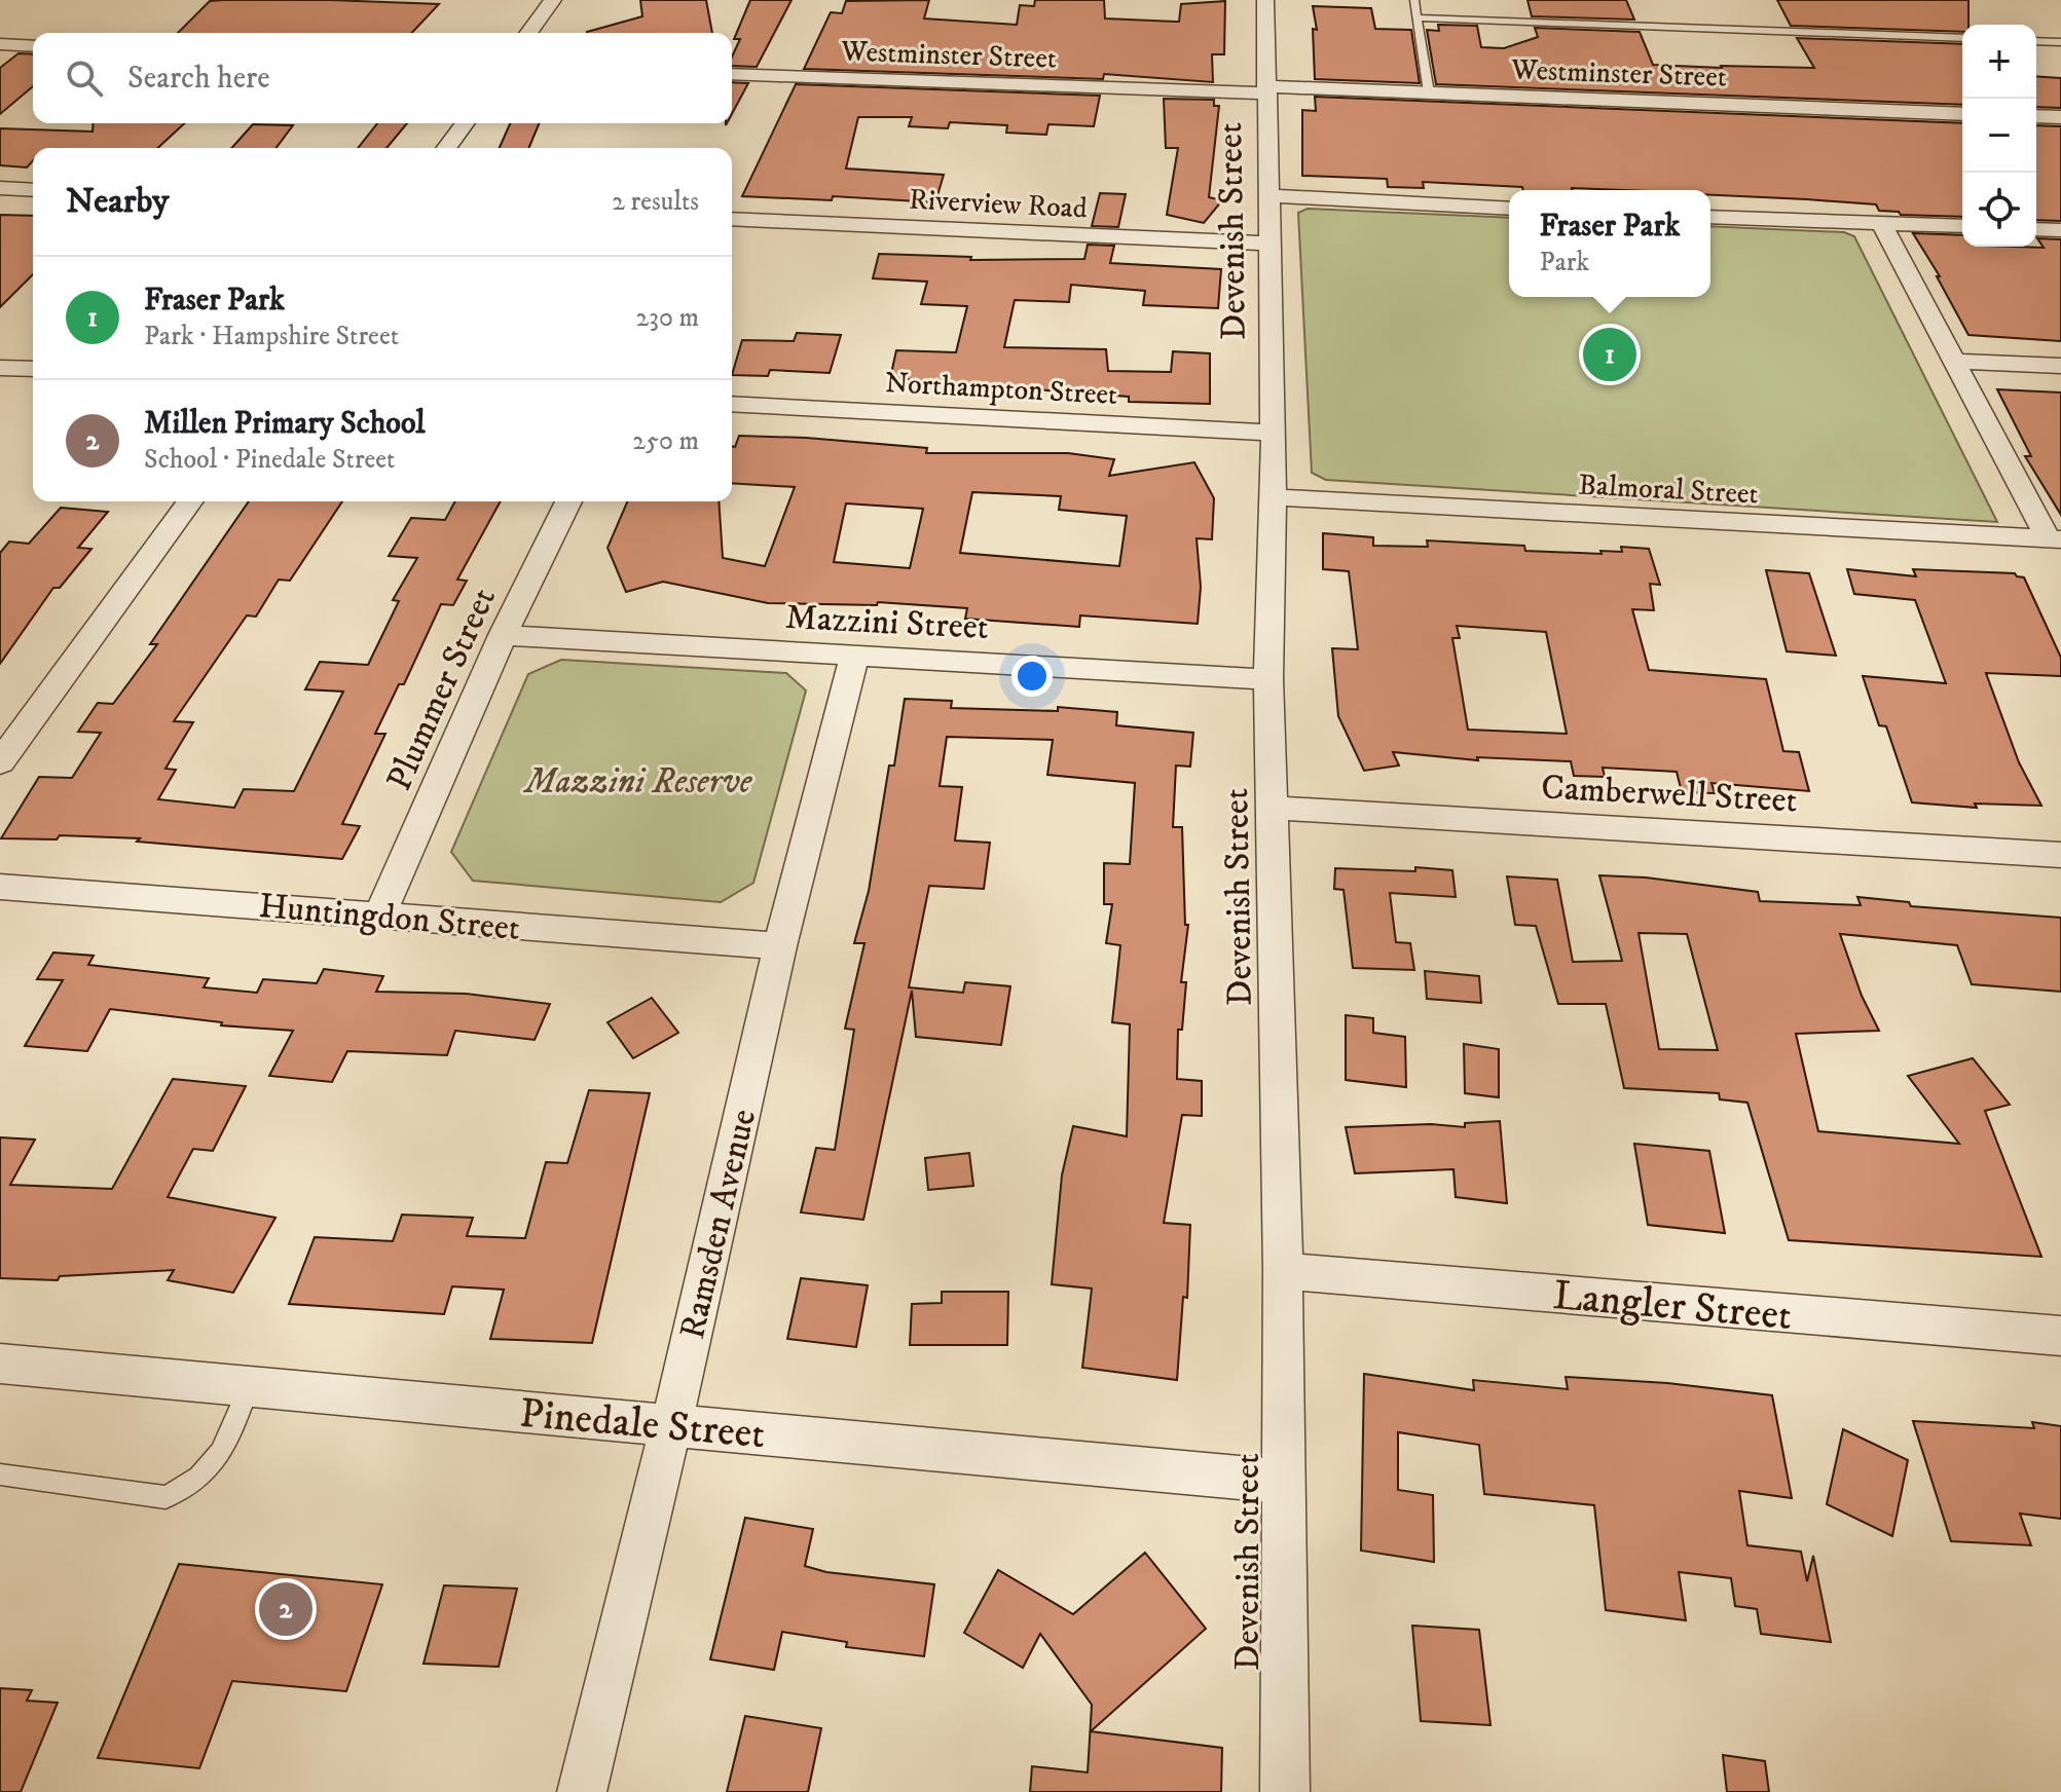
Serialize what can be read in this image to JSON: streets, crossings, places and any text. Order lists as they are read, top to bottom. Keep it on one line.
{"streets":{"street":["Westminster Street","Riverview Road","Devenish Street","Northampton Street","Balmoral Street","Mazzini Street","Plummer Street","Camberwell Street","Huntingdon Street","Ramsden Avenue","Langler Street","Pinedale Street"]},"crossings":[["Westminster Street","Devenish Street"],["Riverview Road","Devenish Street"],["Devenish Street","Northampton Street"],["Devenish Street","Balmoral Street"],["Devenish Street","Mazzini Street"],["Devenish Street","Camberwell Street"],["Devenish Street","Langler Street"],["Devenish Street","Pinedale Street"],["Mazzini Street","Plummer Street"],["Mazzini Street","Ramsden Avenue"],["Plummer Street","Huntingdon Street"],["Huntingdon Street","Ramsden Avenue"],["Ramsden Avenue","Pinedale Street"]],"parks":["Mazzini Reserve"],"page":{"map_buttons":["+","−"],"search":"Search here","heading":["Nearby","2 results"],"popup":["Fraser Park","Park"],"list":[{"mark":"1","name":"Fraser Park","note":"Park · Hampshire Street","value":"230 m"},{"mark":"2","name":"Millen Primary School","note":"School · Pinedale Street","value":"250 m"}],"pins":["1","2"]}}
